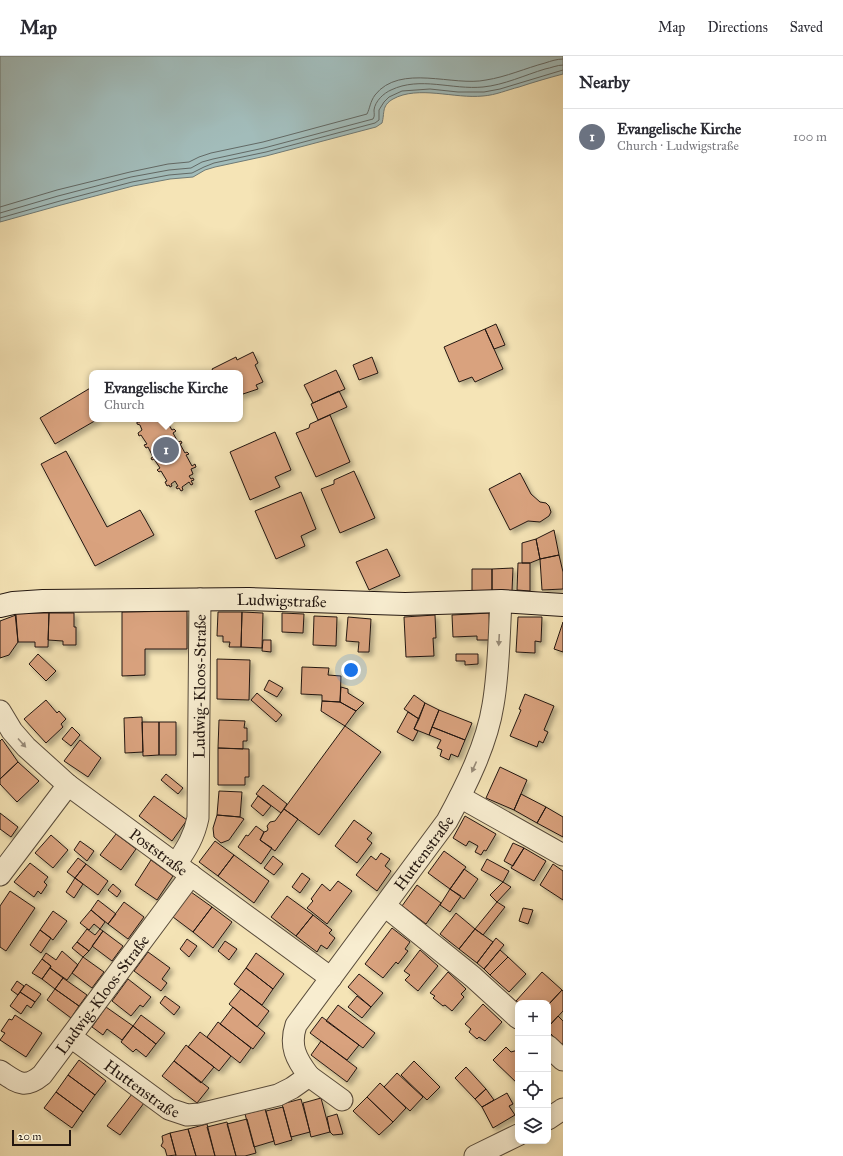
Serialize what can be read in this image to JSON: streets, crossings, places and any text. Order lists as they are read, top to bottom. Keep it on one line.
{"streets":{"main road":["Ludwigstraße"],"street":["Ludwig-Kloos-Straße","Poststraße","Huttenstraße"]},"crossings":[["Ludwigstraße","Ludwig-Kloos-Straße"],["Ludwigstraße","Huttenstraße"],["Ludwig-Kloos-Straße","Poststraße"],["Ludwig-Kloos-Straße","Huttenstraße"],["Poststraße","Huttenstraße"]],"scale_bar":"20 m","page":{"header":"Map","nav":["Map","Directions","Saved"],"heading":"Nearby","list":[{"mark":"1","name":"Evangelische Kirche","note":"Church · Ludwigstraße","value":"100 m"}],"popup":["Evangelische Kirche","Church"],"pins":"1","map_buttons":["+","−"],"scale":"20 m"}}
